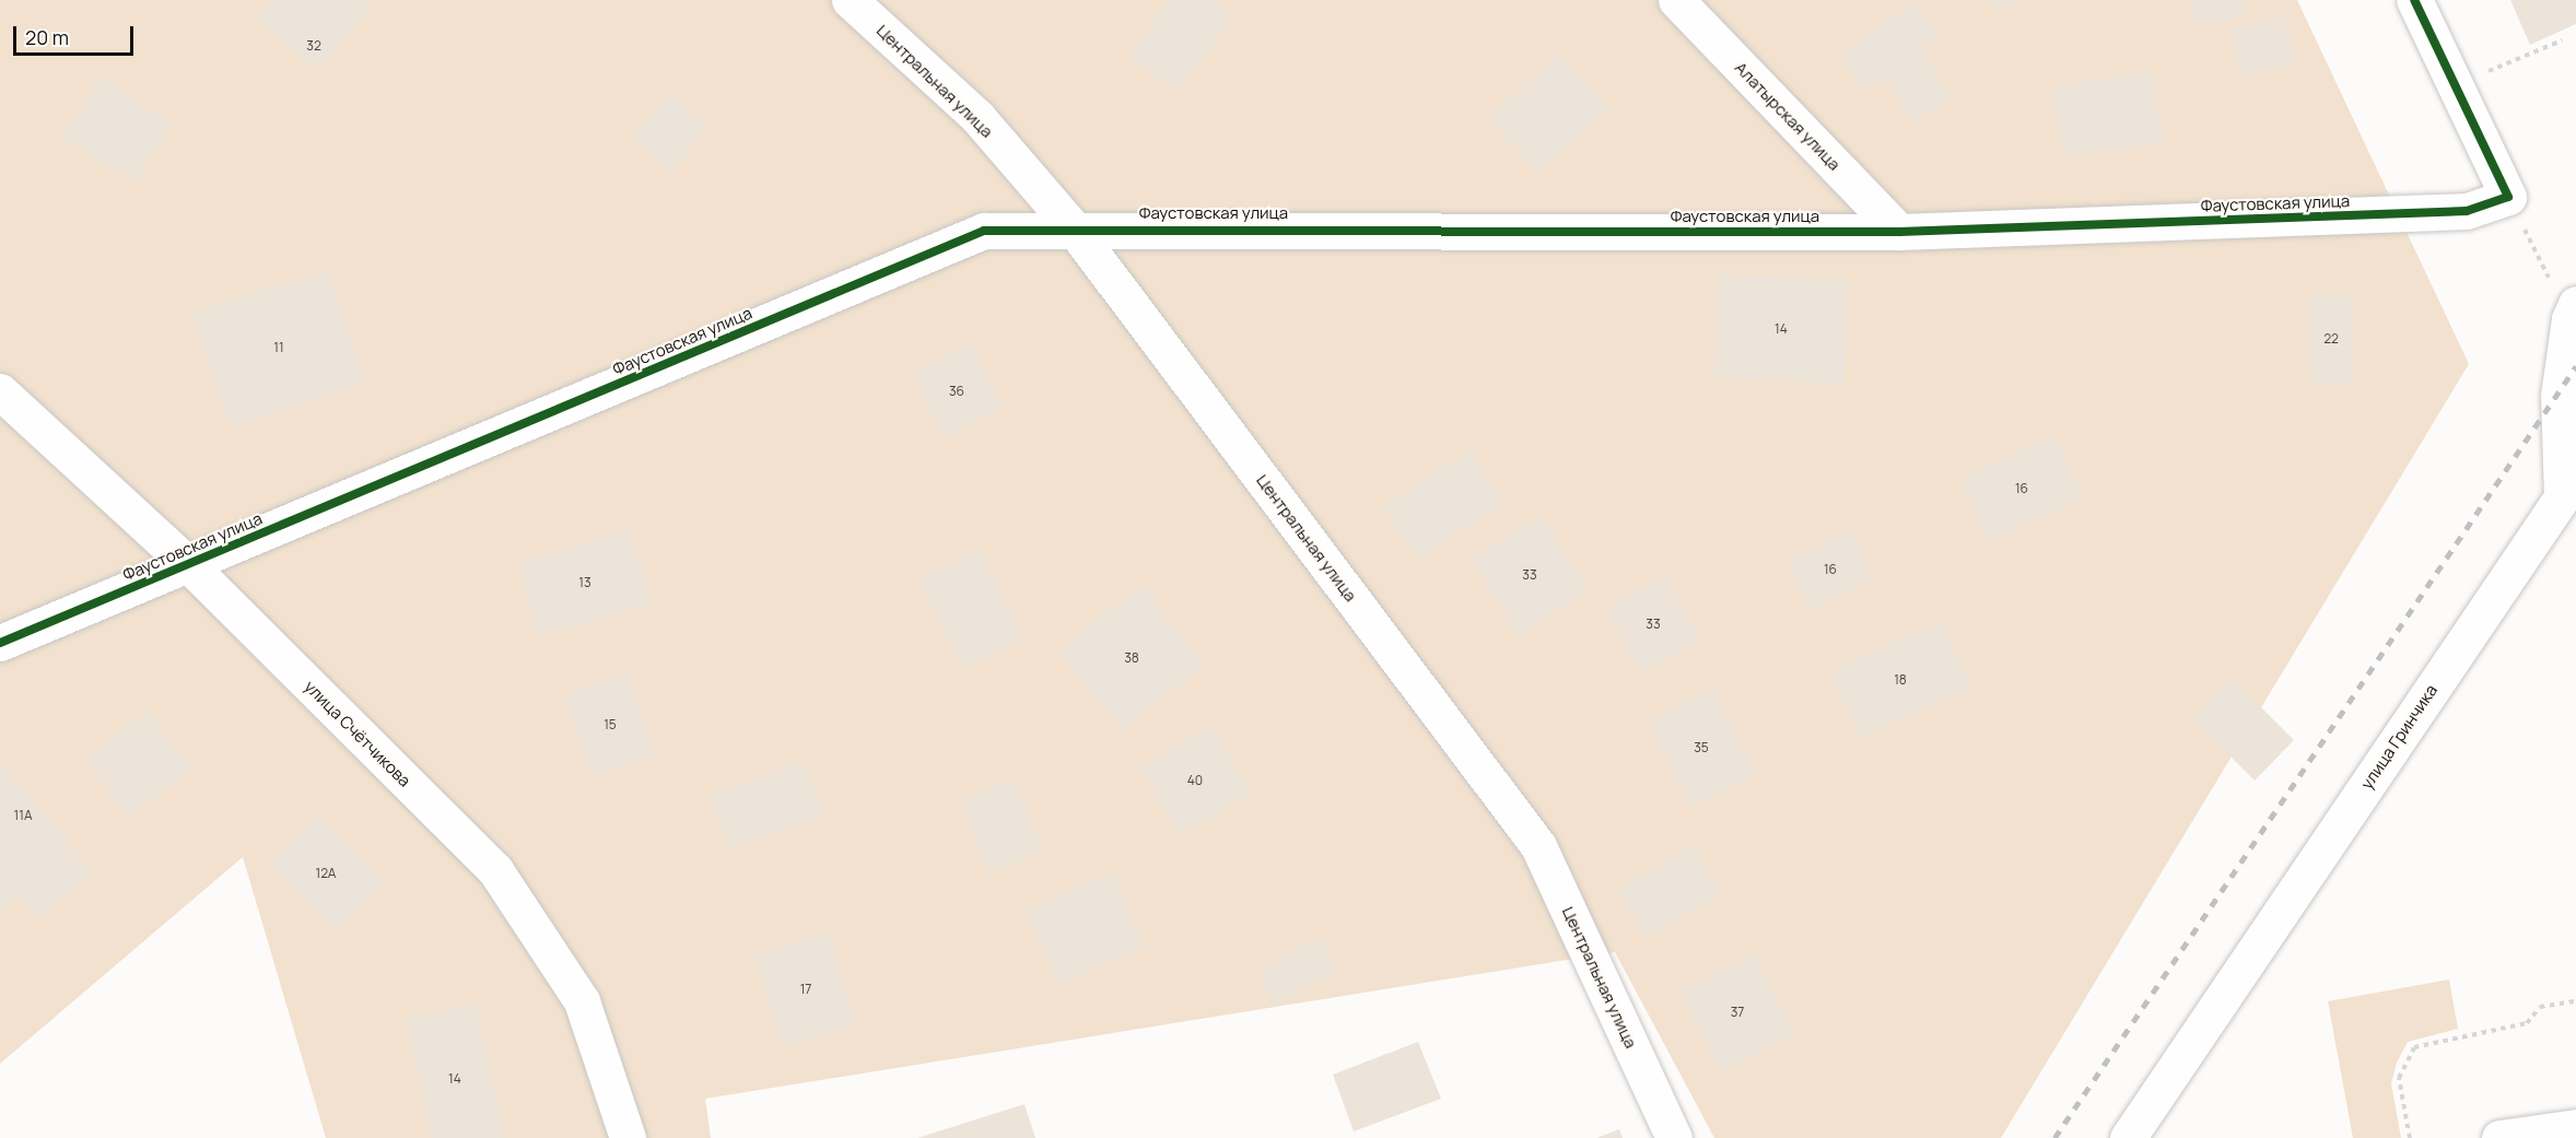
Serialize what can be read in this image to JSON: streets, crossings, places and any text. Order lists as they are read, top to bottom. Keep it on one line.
{"streets":{"street":["Центральная улица","Алатырская улица","Фаустовская улица","улица Счётчикова","улица Гринчика"]},"crossings":[["Центральная улица","Фаустовская улица"],["Алатырская улица","Фаустовская улица"],["Фаустовская улица","улица Счётчикова"]],"house_numbers":["32","14","22","11","36","16","16","33","13","33","38","18","15","35","40","11А","12А","17","37","14"],"scale_bar":"20 m"}
